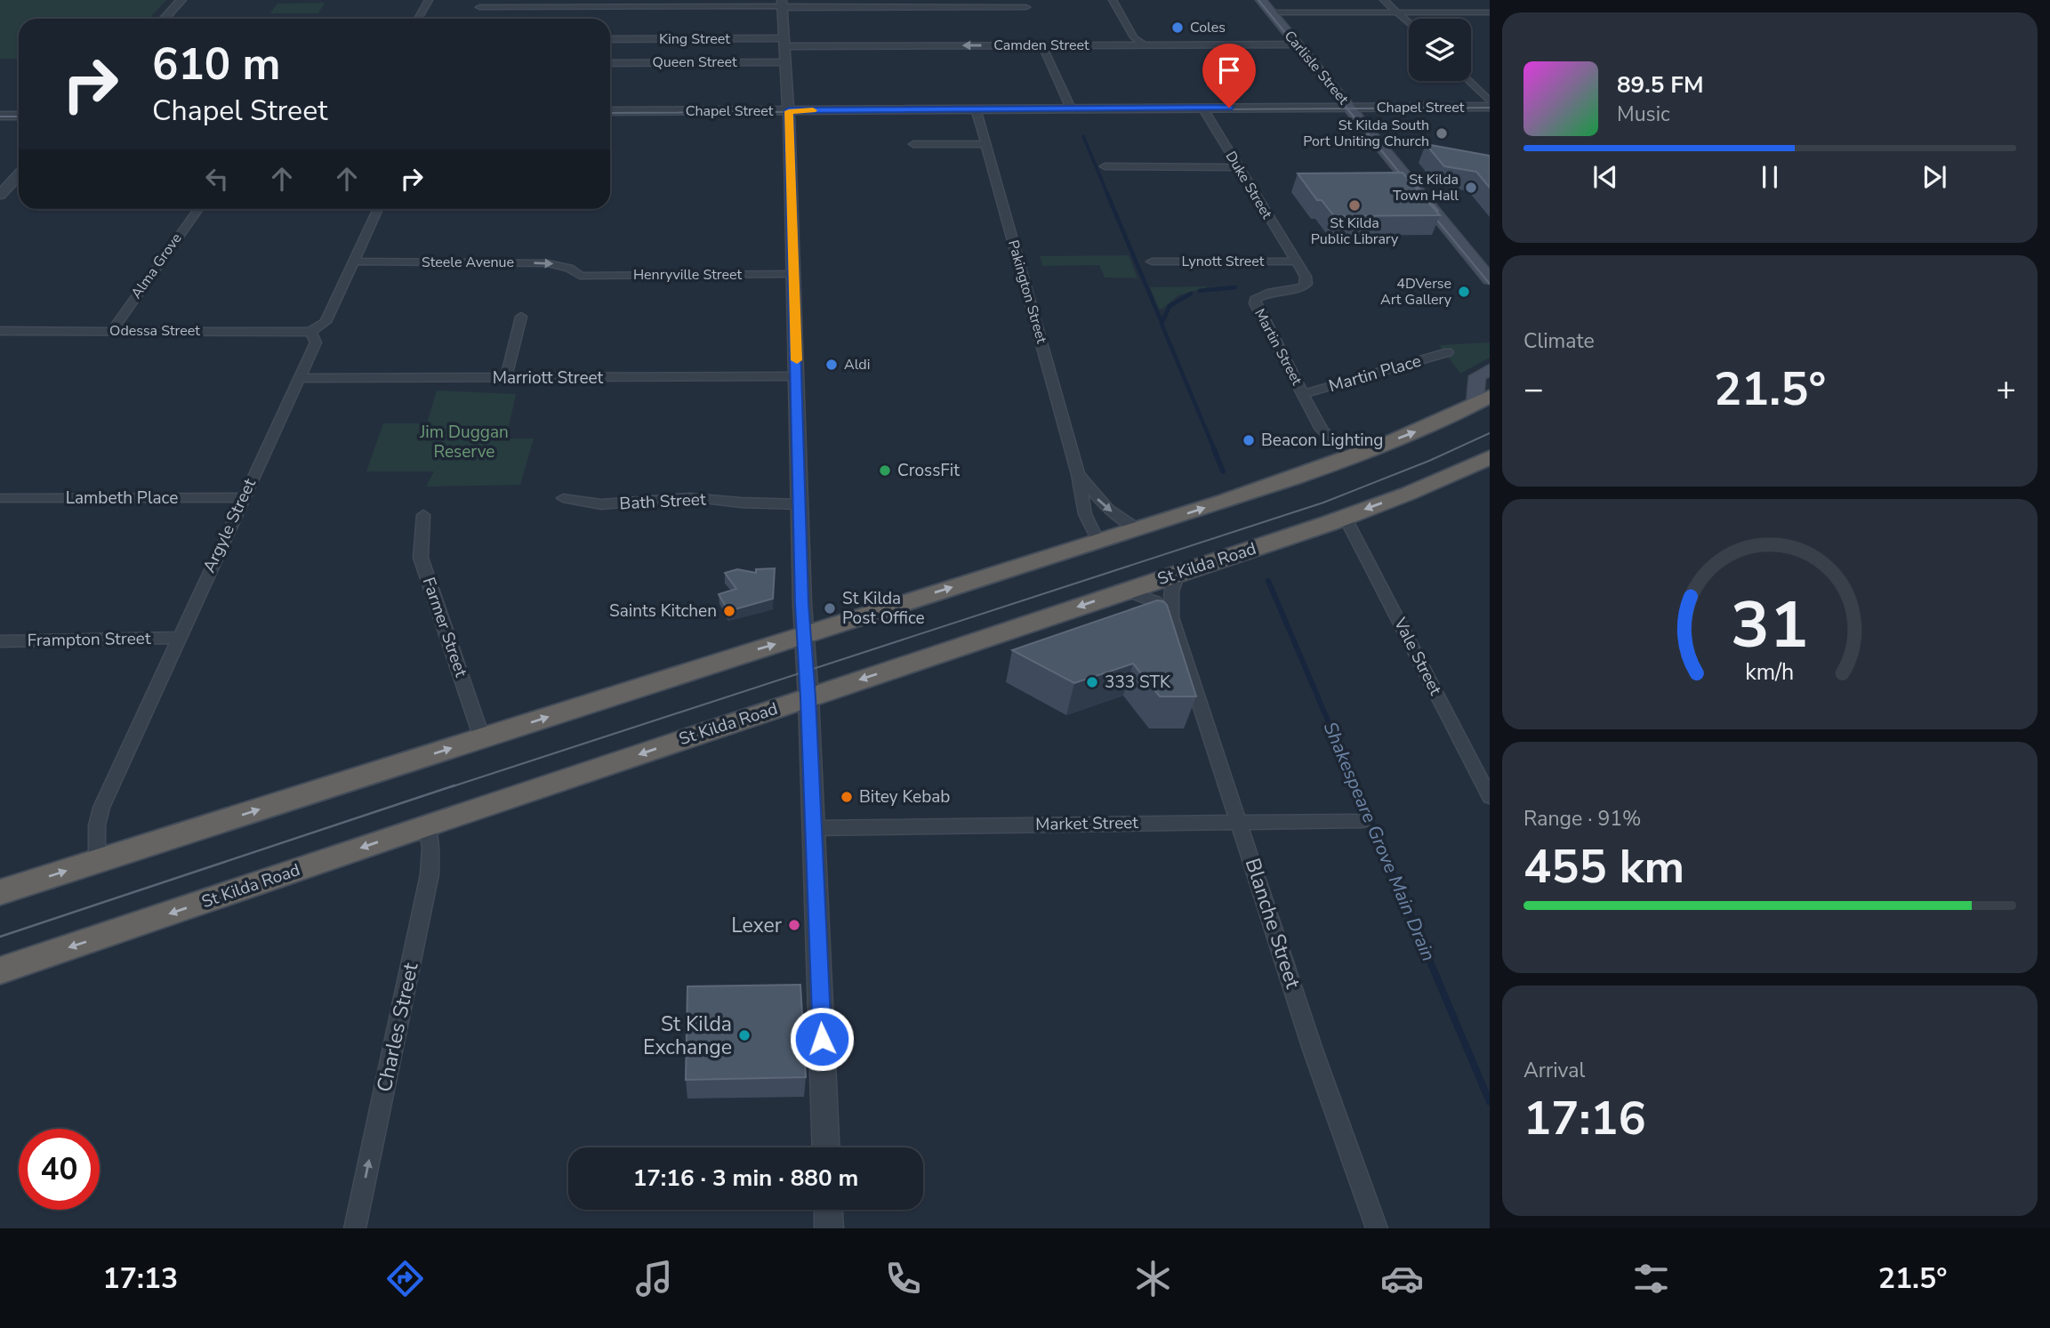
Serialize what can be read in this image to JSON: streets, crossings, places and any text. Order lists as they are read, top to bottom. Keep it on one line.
{"streets":{"highway":["St Kilda Road"],"main road":["Carlisle Street"],"street":["King Street","Camden Street","Queen Street","Chapel Street","Duke Street","Lynott Street","Steele Avenue","Alma Grove","Henryville Street","Pakington Street","Odessa Street","Martin Street","Martin Place","Marriott Street","Lambeth Place","Bath Street","Argyle Street","Farmer Street","Frampton Street","Vale Street","Market Street","Blanche Street","Charles Street"]},"crossings":[["King Street","Camden Street"],["Camden Street","Carlisle Street"],["Carlisle Street","Chapel Street"],["Chapel Street","Duke Street"],["Chapel Street","Pakington Street"],["Duke Street","Lynott Street"],["Duke Street","Martin Street"],["Lynott Street","Martin Street"],["Steele Avenue","Henryville Street"],["Alma Grove","Odessa Street"],["Odessa Street","Argyle Street"],["Martin Street","Martin Place"],["Marriott Street","Argyle Street"],["Lambeth Place","Argyle Street"],["Argyle Street","Frampton Street"],["St Kilda Road","Vale Street"],["St Kilda Road","Blanche Street"],["St Kilda Road","Charles Street"],["Market Street","Blanche Street"]],"one_way":["Steele Avenue","Charles Street"],"water":["Shakespeare Grove Main Drain"],"parks":["Jim Duggan Reserve"],"places":["Coles","St Kilda South Port Uniting Church","St Kilda Town Hall","St Kilda Public Library","4DVerse Art Gallery","Aldi","Beacon Lighting","CrossFit","St Kilda Post Office","Saints Kitchen","333 STK","Bitey Kebab","Lexer","St Kilda Exchange"],"page":{"turn":["610 m","Chapel Street"],"song":["89.5 FM","Music"],"tile":["Climate",["Range · 91%","455 km"],["Arrival","17:16"]],"heat":["−","21.5°","+"],"limit":"40","trip":"17:16 · 3 min · 880 m","tabs":["17:13","21.5°"],"gauge":["31","km/h"]}}
